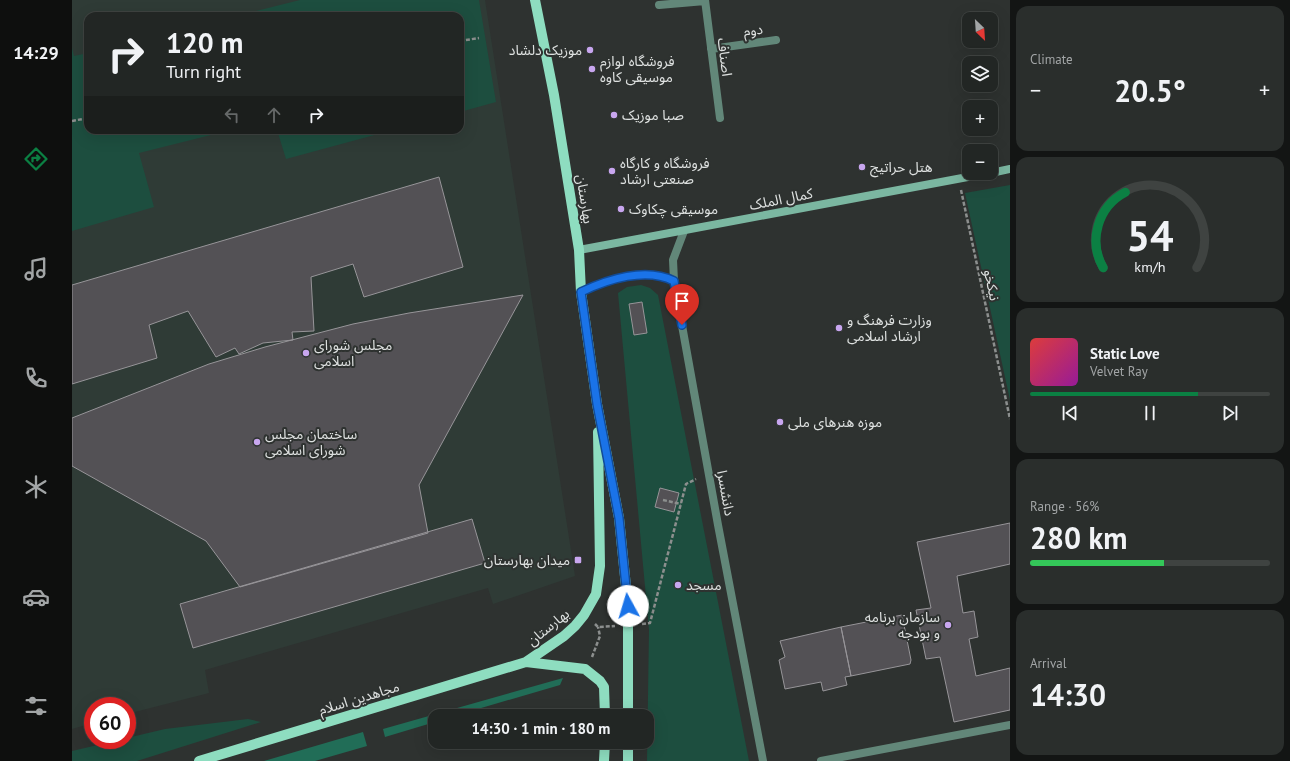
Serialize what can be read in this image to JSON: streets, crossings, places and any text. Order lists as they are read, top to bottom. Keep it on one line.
{"streets":{"main road":["بهارستان","کمال الملک","مجاهدین اسلام"],"street":["دوم","اصناف","دانشسرا"],"path":["نیکخو"]},"crossings":[["دوم","اصناف"],["بهارستان","کمال الملک"],["بهارستان","مجاهدین اسلام"],["کمال الملک","نیکخو"],["کمال الملک","دانشسرا"]],"places":{"other":["موزیک دلشاد","فروشگاه لوازم موسیقی کاوه","صبا موزیک","هتل حراتیج","فروشگاه و کارگاه صنعتی ارشاد","موسیقی چکاوک","وزارت فرهنگ و ارشاد اسلامی","مجلس شورای اسلامی","موزه هنرهای ملی","ساختمان مجلس شورای اسلامی","مسجد","سازمان برنامه و بودجه"],"transit":["میدان بهارستان"]},"north":"bottom right","page":{"tabs":"14:29","tile":["Climate",["Range · 56%","280 km"],["Arrival","14:30"]],"map_buttons":["+","−"],"turn":["120 m","Turn right"],"heat":["−","20.5°","+"],"song":["Static Love","Velvet Ray"],"limit":"60","trip":"14:30 · 1 min · 180 m","gauge":["54","km/h"]}}
